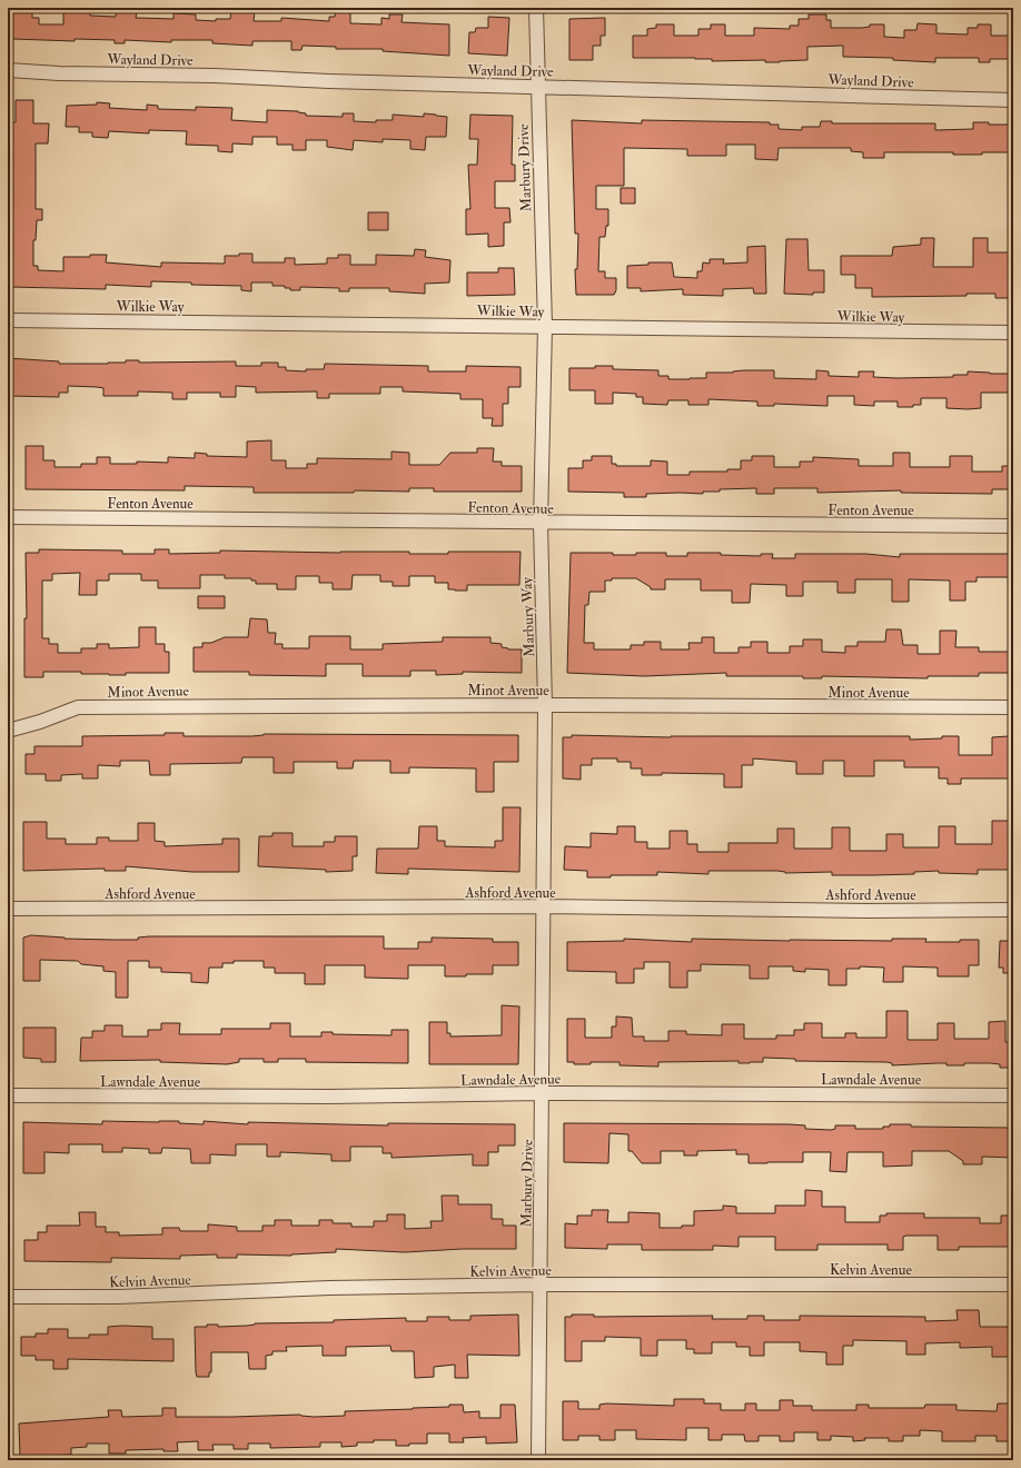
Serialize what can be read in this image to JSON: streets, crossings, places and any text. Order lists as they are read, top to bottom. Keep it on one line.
{"streets":{"street":["Wayland Drive","Marbury Drive","Wilkie Way","Fenton Avenue","Marbury Way","Minot Avenue","Ashford Avenue","Lawndale Avenue","Kelvin Avenue"]},"crossings":[["Wayland Drive","Marbury Drive"],["Marbury Drive","Wilkie Way"],["Marbury Drive","Marbury Way"],["Marbury Drive","Ashford Avenue"],["Marbury Drive","Lawndale Avenue"],["Marbury Drive","Kelvin Avenue"],["Wilkie Way","Marbury Way"],["Fenton Avenue","Marbury Way"],["Marbury Way","Minot Avenue"],["Marbury Way","Ashford Avenue"]]}
